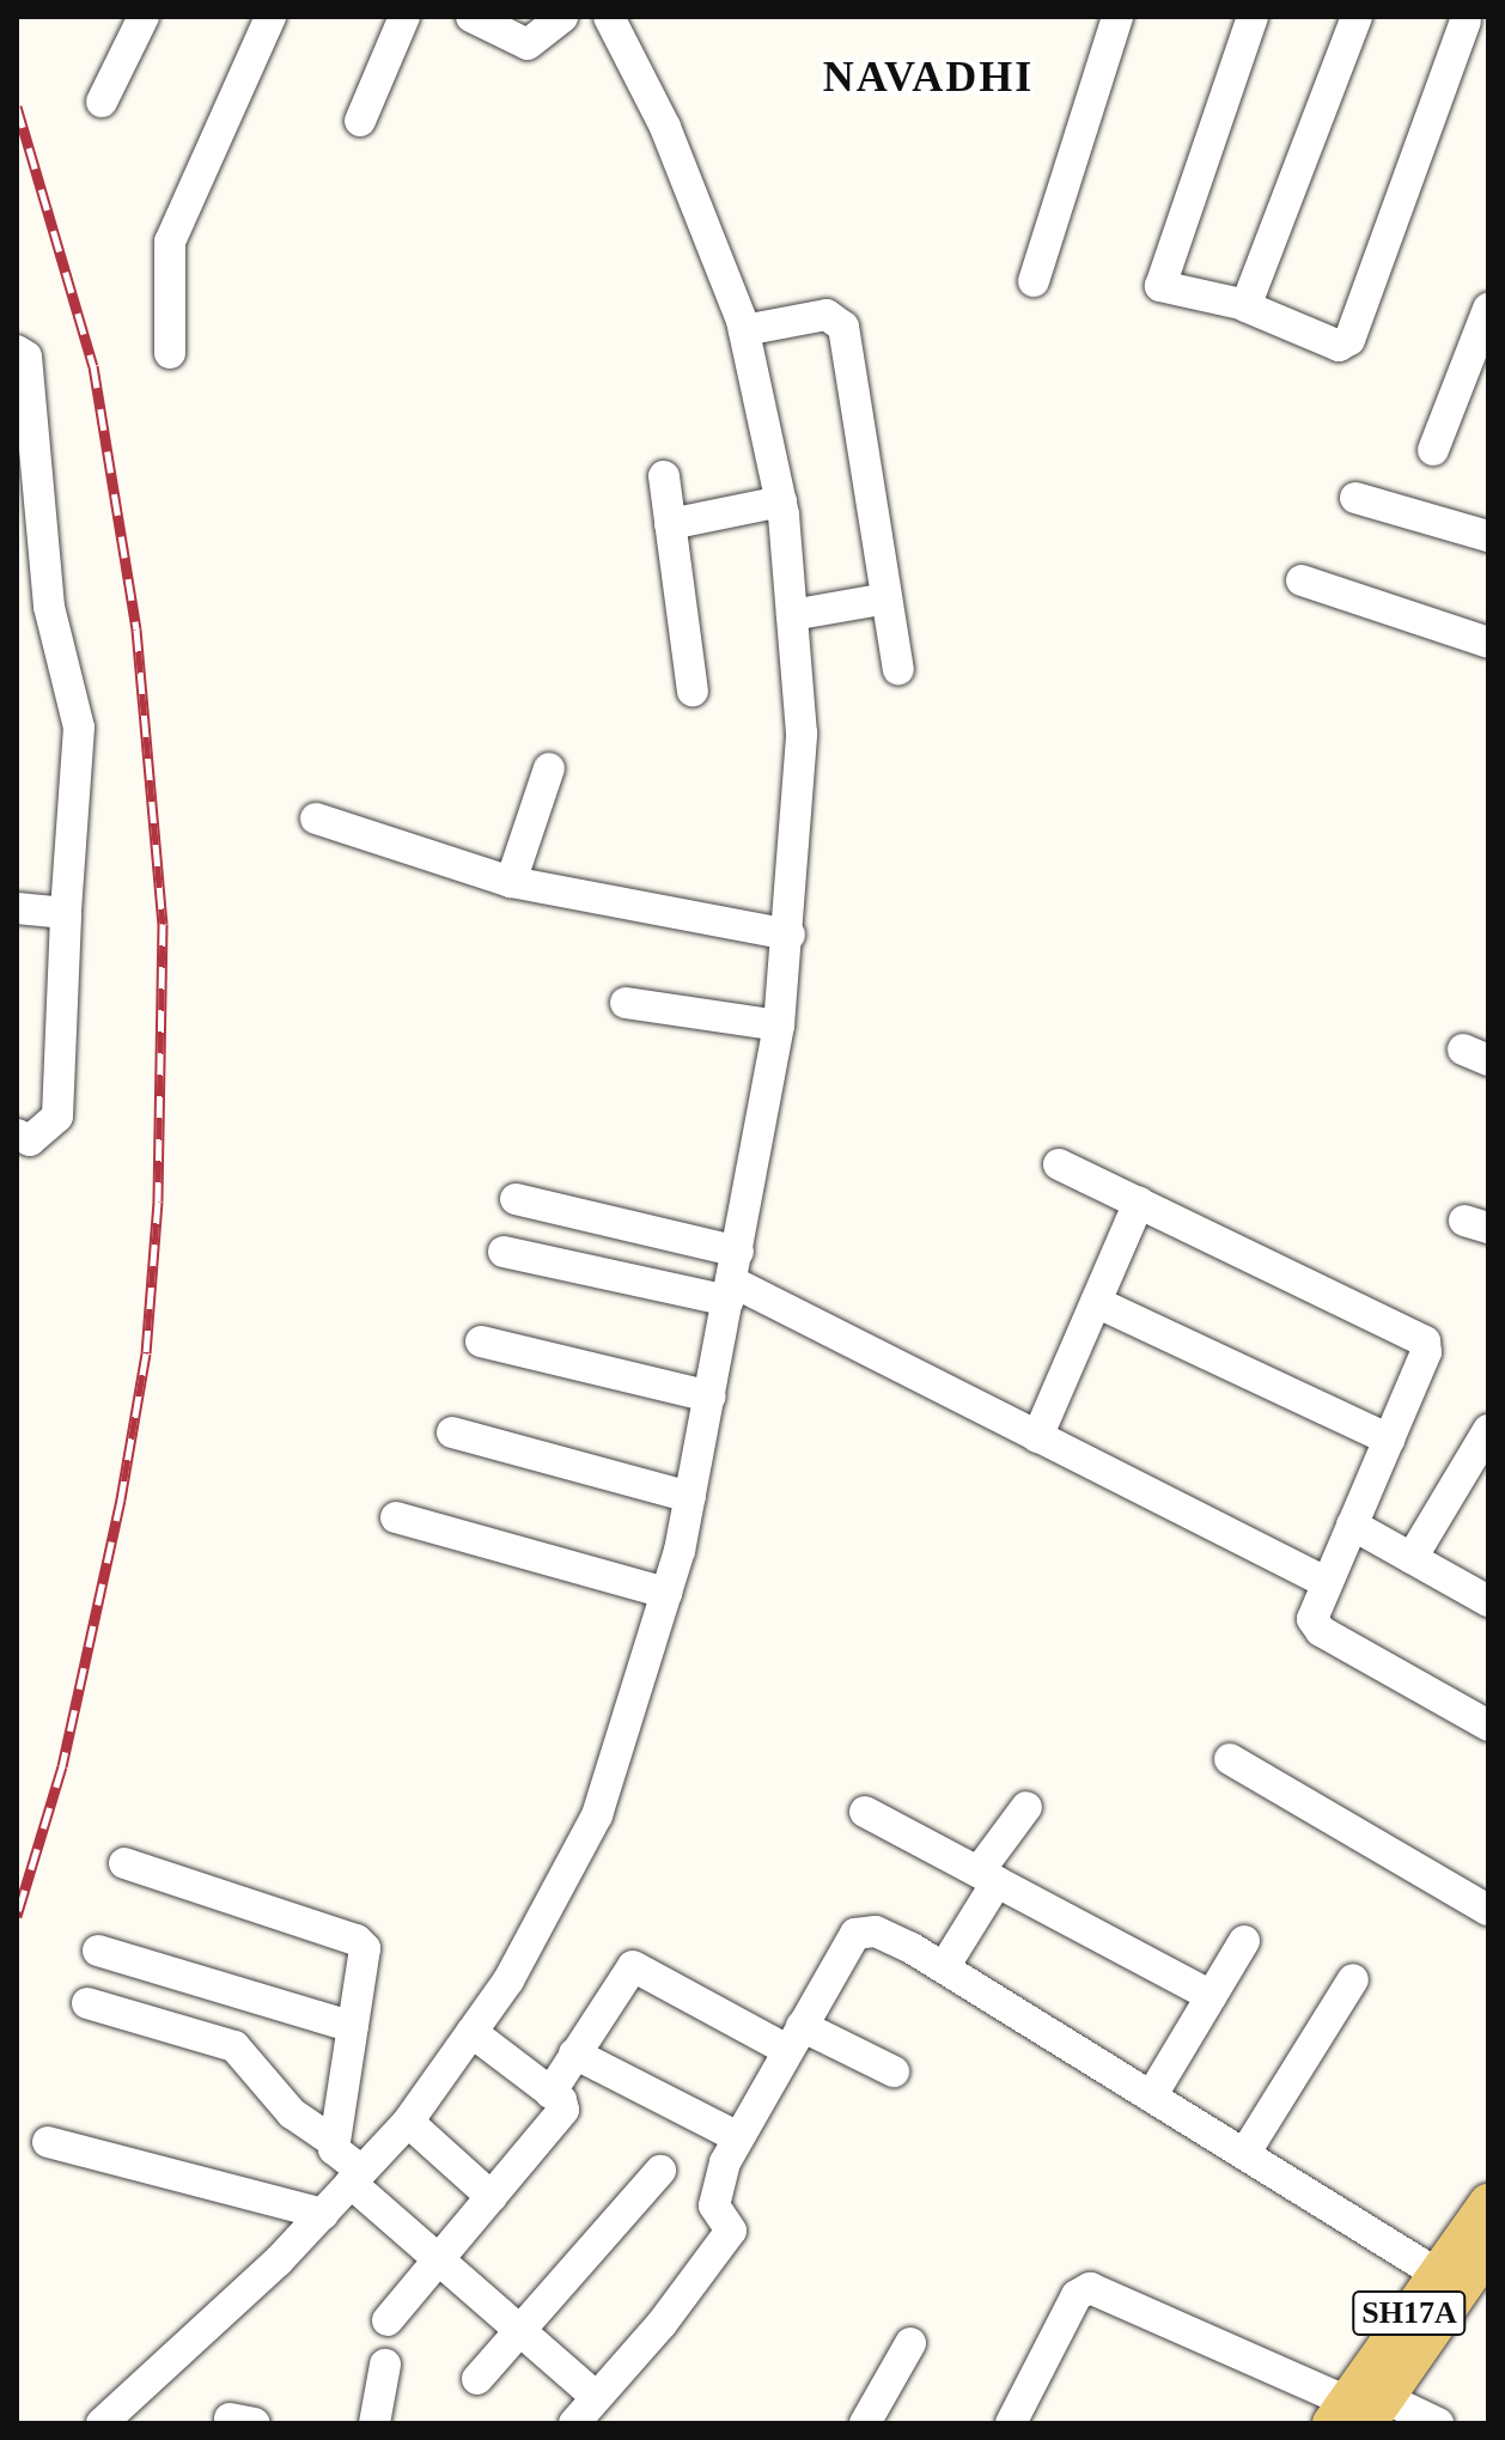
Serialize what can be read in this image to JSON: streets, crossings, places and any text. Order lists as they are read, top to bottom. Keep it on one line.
{"streets":{"main road":["SH17A"]},"districts":["NAVADHI"]}
